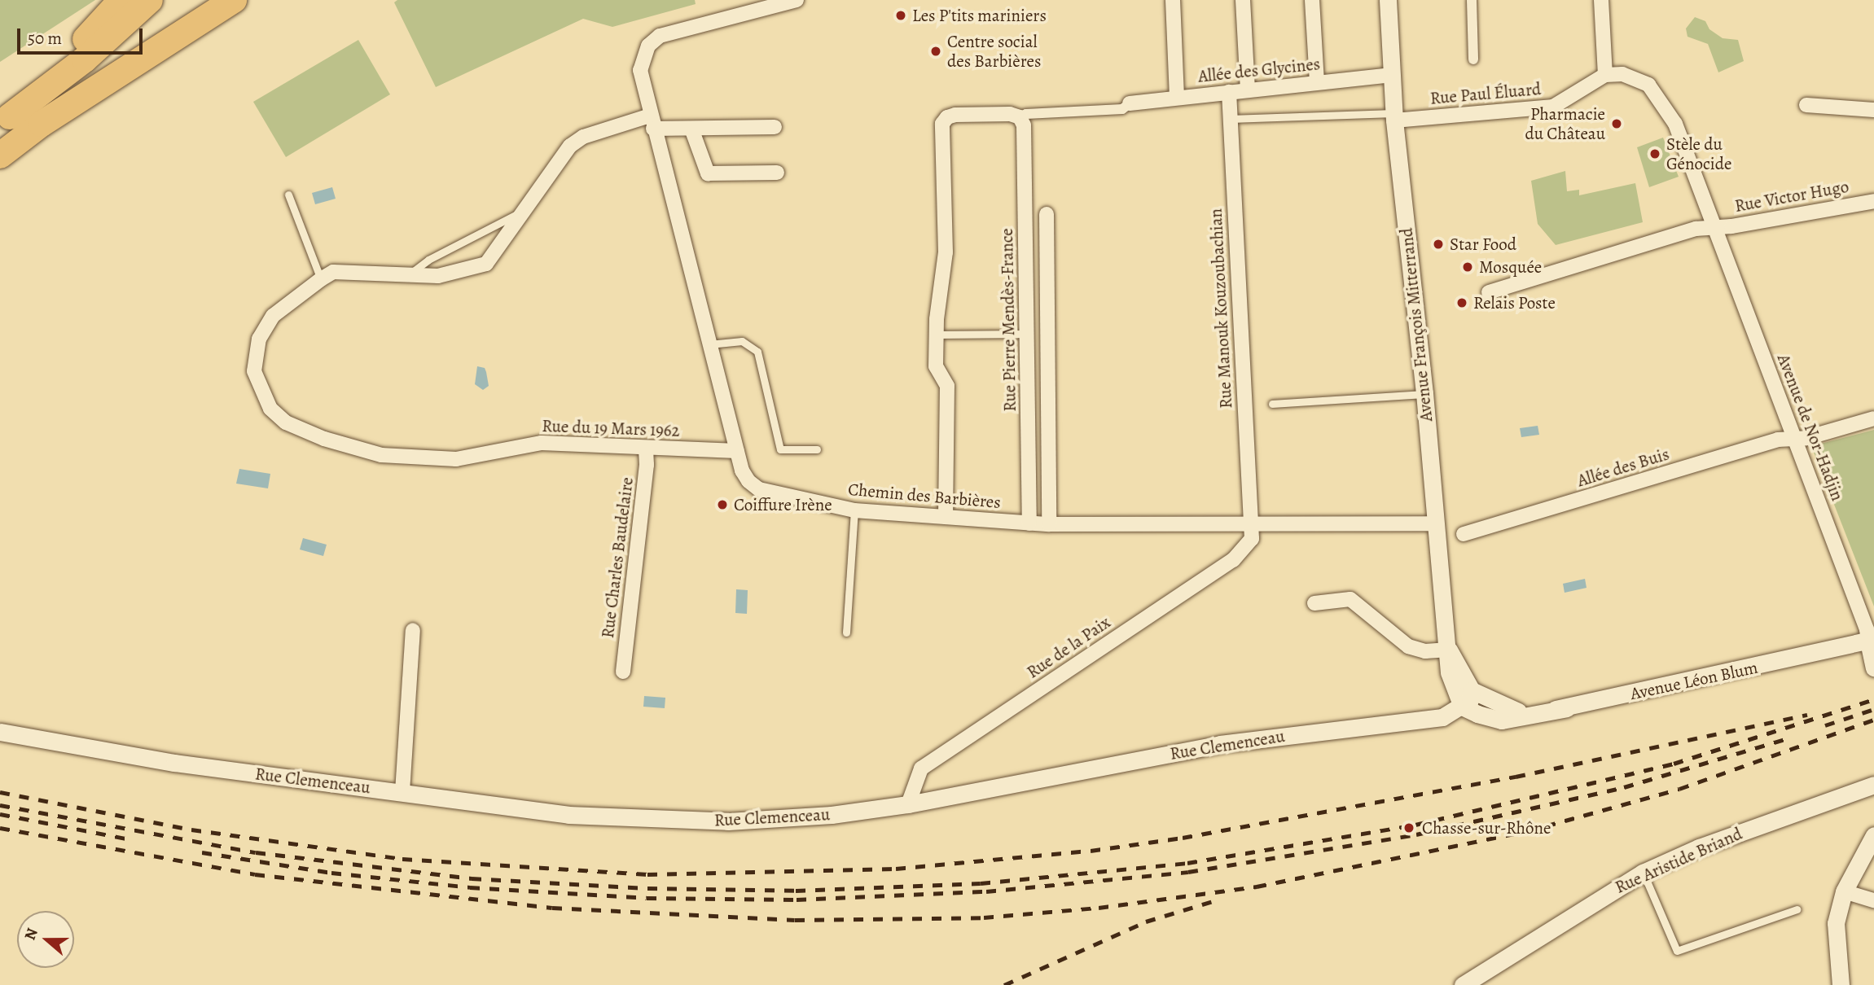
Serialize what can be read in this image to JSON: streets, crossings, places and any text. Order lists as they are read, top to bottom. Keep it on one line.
{"streets":{"street":["Allée des Glycines","Rue Paul Éluard","Rue Victor Hugo","Rue Manouk Kouzoubachian","Rue Pierre Mendès-France","Avenue François Mitterrand","Avenue de Nor-Hadjin","Rue du 19 Mars 1962","Allée des Buis","Chemin des Barbières","Rue Charles Baudelaire","Rue de la Paix","Avenue Léon Blum","Rue Clemenceau","Rue Aristide Briand"]},"crossings":[["Allée des Glycines","Rue Manouk Kouzoubachian"],["Allée des Glycines","Avenue François Mitterrand"],["Rue Paul Éluard","Avenue François Mitterrand"],["Rue Paul Éluard","Avenue de Nor-Hadjin"],["Rue Victor Hugo","Avenue de Nor-Hadjin"],["Rue Manouk Kouzoubachian","Chemin des Barbières"],["Rue Manouk Kouzoubachian","Rue de la Paix"],["Rue Pierre Mendès-France","Chemin des Barbières"],["Avenue François Mitterrand","Chemin des Barbières"],["Avenue François Mitterrand","Avenue Léon Blum"],["Avenue François Mitterrand","Rue Clemenceau"],["Avenue de Nor-Hadjin","Allée des Buis"],["Avenue de Nor-Hadjin","Avenue Léon Blum"],["Rue du 19 Mars 1962","Chemin des Barbières"],["Rue du 19 Mars 1962","Rue Charles Baudelaire"],["Chemin des Barbières","Rue de la Paix"],["Rue de la Paix","Rue Clemenceau"],["Avenue Léon Blum","Rue Clemenceau"]],"places":["Les P'tits mariniers","Centre social des Barbières","Pharmacie du Château","Stèle du Génocide","Star Food","Mosquée","Relais Poste","Coiffure Irène","Chasse-sur-Rhône"],"scale_bar":"50 m","north":"left"}
